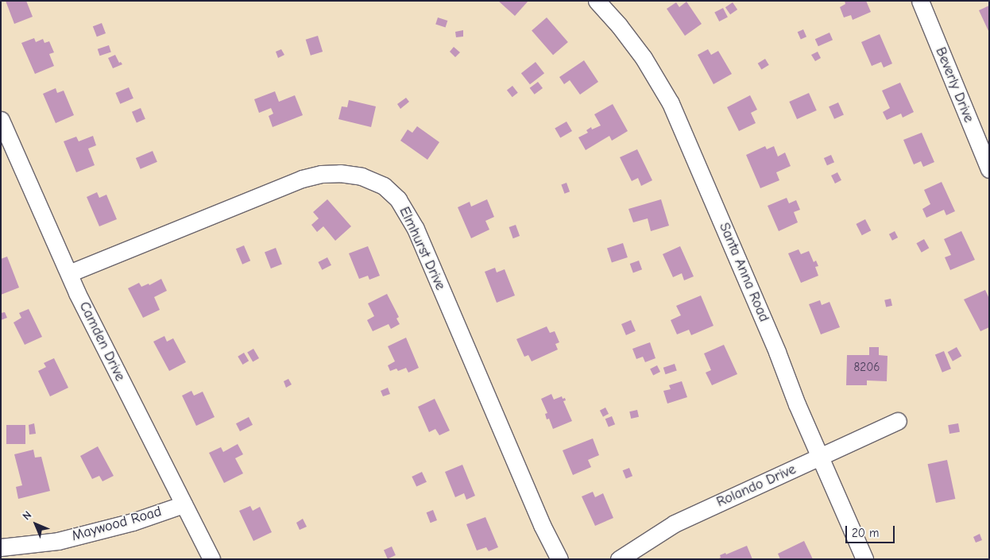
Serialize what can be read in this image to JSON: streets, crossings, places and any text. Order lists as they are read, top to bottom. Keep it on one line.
{"streets":{"street":["Beverly Drive","Elmhurst Drive","Santa Anna Road","Camden Drive","Rolando Drive","Maywood Road"]},"crossings":[["Elmhurst Drive","Camden Drive"],["Santa Anna Road","Rolando Drive"],["Camden Drive","Maywood Road"]],"house_numbers":["8206"],"scale_bar":"20 m","north":"top left"}
